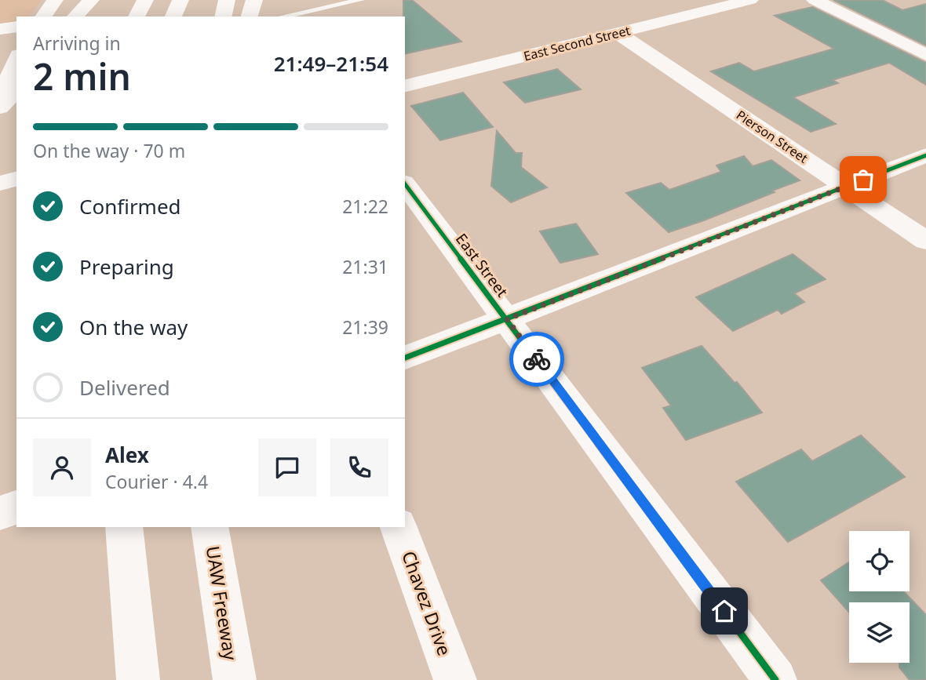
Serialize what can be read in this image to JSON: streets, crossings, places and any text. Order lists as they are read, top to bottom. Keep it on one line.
{"streets":{"main road":["East Second Street","Pierson Street","East Street","UAW Freeway","Chavez Drive"]},"crossings":[["East Second Street","Pierson Street"]],"page":{"heading":["2 min","Arriving in","21:49–21:54"],"panel":["Alex","Courier · 4.4"],"bar":"On the way · 70 m","list":[["Confirmed","21:22"],["Preparing","21:31"],["On the way","21:39"],"Delivered"]}}
